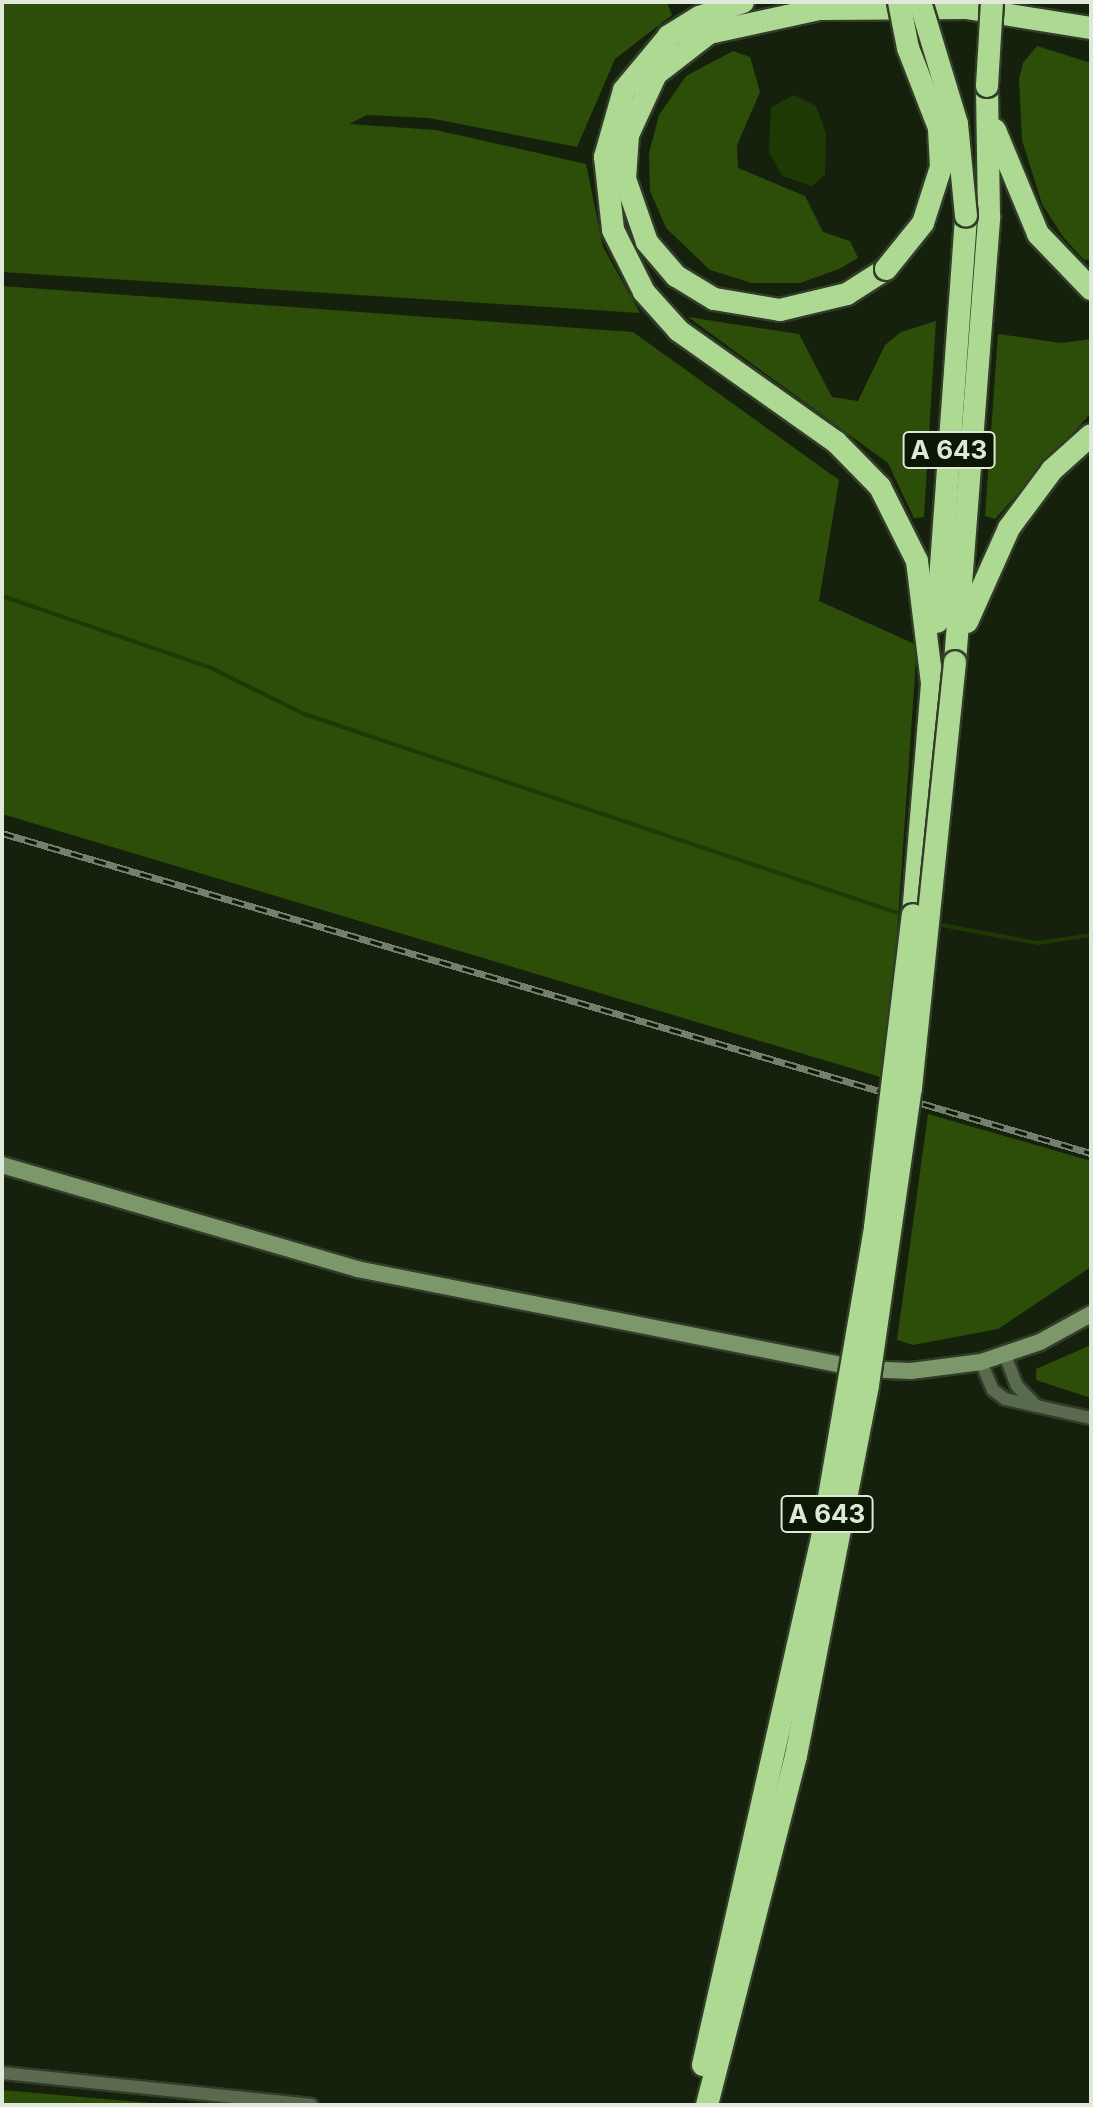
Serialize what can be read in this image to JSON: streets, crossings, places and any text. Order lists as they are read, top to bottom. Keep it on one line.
{"streets":{"highway":["A 643"]}}
